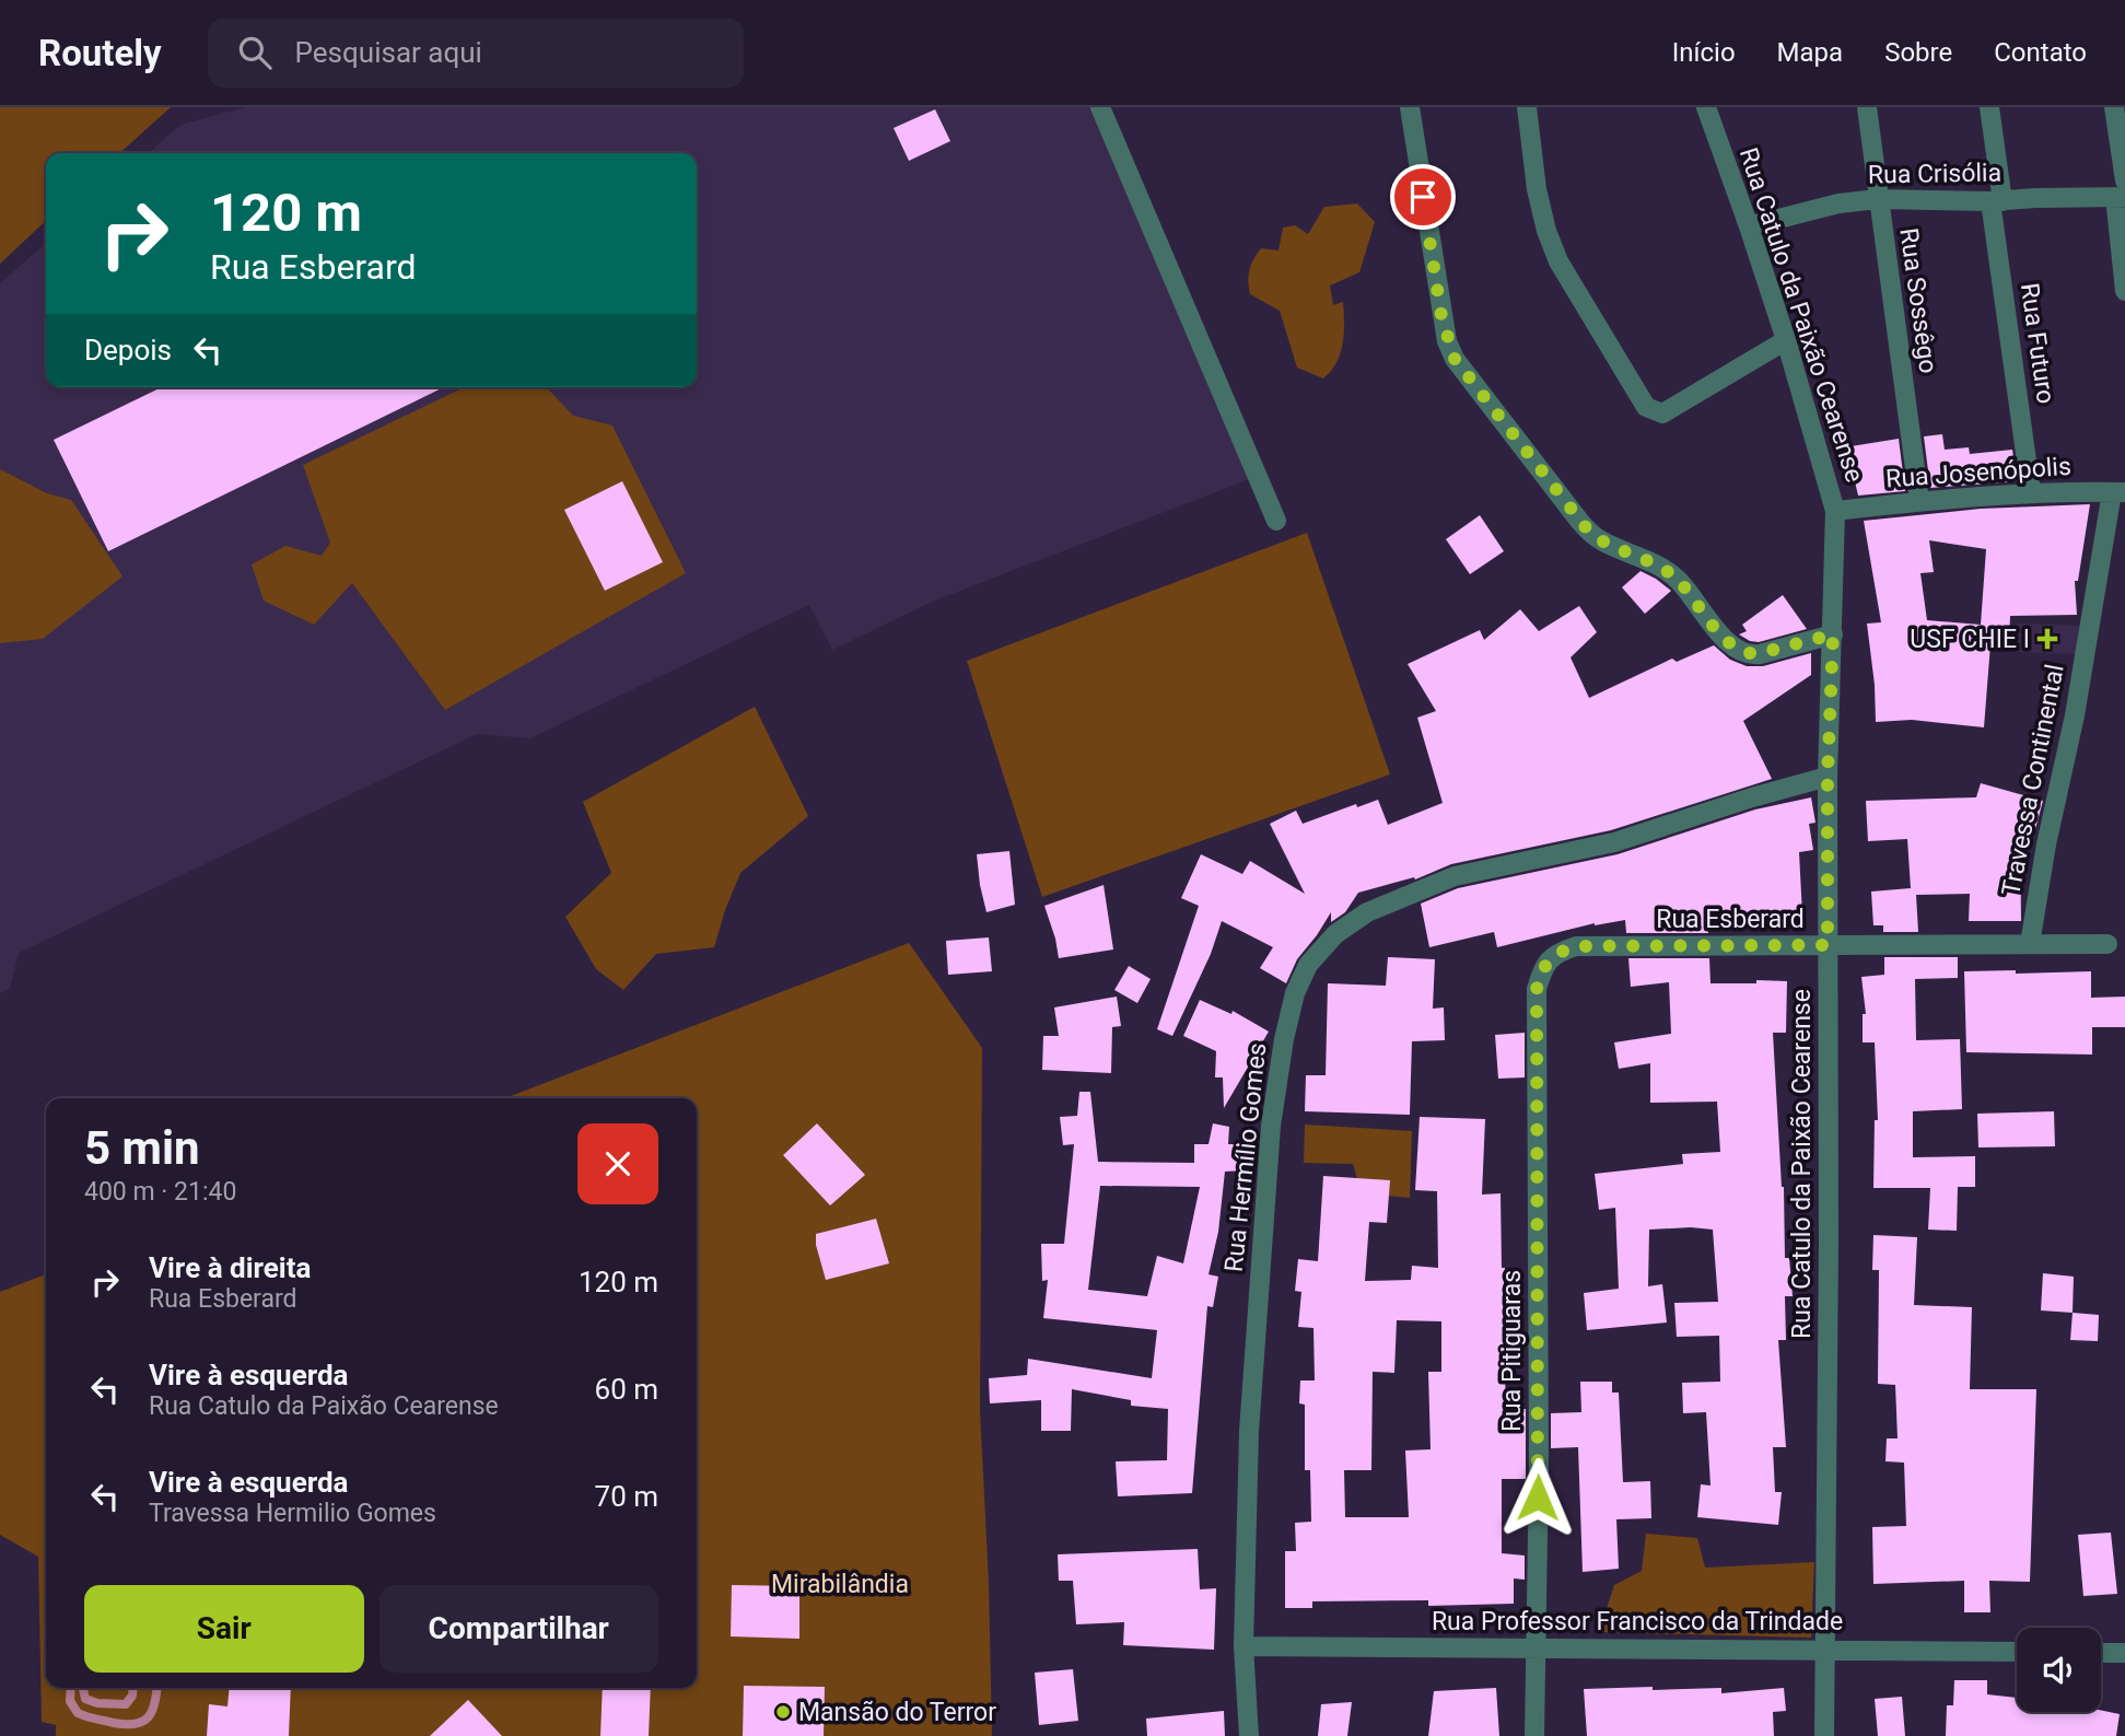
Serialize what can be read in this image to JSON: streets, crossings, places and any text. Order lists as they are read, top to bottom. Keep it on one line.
{"streets":{"street":["Rua Crisólia","Rua Sossêgo","Rua Catulo da Paixão Cearense","Rua Futuro","Rua Josenópolis","Travessa Continental","Rua Esberard","Rua Hermílio Gomes","Rua Pitiguaras","Rua Professor Francisco da Trindade"]},"crossings":[["Rua Crisólia","Rua Sossêgo"],["Rua Crisólia","Rua Catulo da Paixão Cearense"],["Rua Crisólia","Rua Futuro"],["Rua Sossêgo","Rua Josenópolis"],["Rua Catulo da Paixão Cearense","Rua Josenópolis"],["Rua Catulo da Paixão Cearense","Rua Esberard"],["Rua Catulo da Paixão Cearense","Rua Hermílio Gomes"],["Rua Catulo da Paixão Cearense","Rua Professor Francisco da Trindade"],["Rua Futuro","Rua Josenópolis"],["Rua Josenópolis","Travessa Continental"],["Travessa Continental","Rua Esberard"],["Rua Esberard","Rua Pitiguaras"],["Rua Hermílio Gomes","Rua Professor Francisco da Trindade"],["Rua Pitiguaras","Rua Professor Francisco da Trindade"]],"parks":["Mirabilândia"],"places":{"health":["USF CHIE I"],"other":["Mansão do Terror"]},"page":{"header":"Routely","search":"Pesquisar aqui","nav":["Início","Mapa","Sobre","Contato"],"turn":["120 m","Rua Esberard"],"then":"Depois","heading":["5 min","400 m · 21:40"],"list":[{"name":"Vire à direita","note":"Rua Esberard","value":"120 m"},{"name":"Vire à esquerda","note":"Rua Catulo da Paixão Cearense","value":"60 m"},{"name":"Vire à esquerda","note":"Travessa Hermilio Gomes","value":"70 m"}],"buttons":["Sair","Compartilhar"]}}
